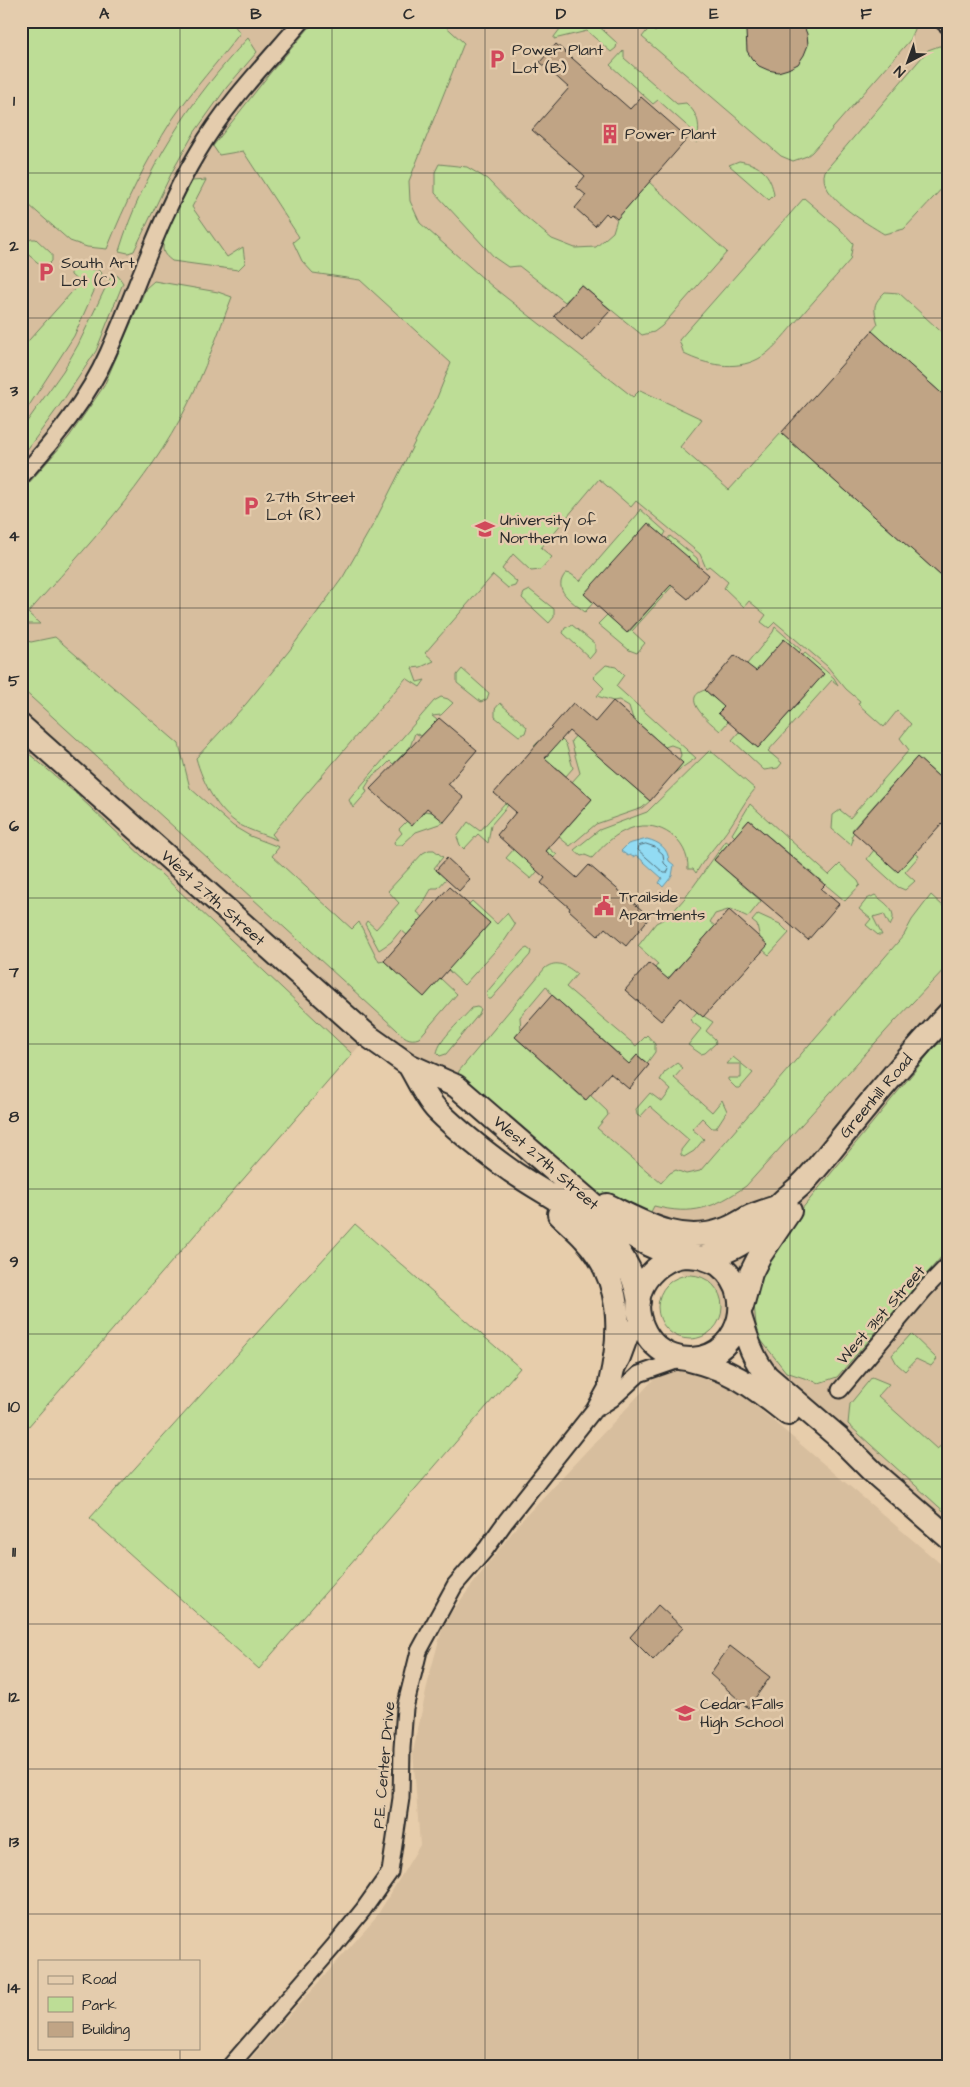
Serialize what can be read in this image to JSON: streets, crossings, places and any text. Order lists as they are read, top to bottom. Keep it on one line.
{"streets":{"main road":["West 27th Street","Greenhill Road"],"street":["West 31st Street","P.E. Center Drive"]},"crossings":[["West 27th Street","Greenhill Road"],["West 27th Street","P.E. Center Drive"],["Greenhill Road","P.E. Center Drive"]],"places":{"parking":["Power Plant Lot (B)","South Art Lot (C)","27th Street Lot (R)"],"building":["Power Plant"],"school or university":["University of Northern Iowa","Cedar Falls High School"],"public building":["Trailside Apartments"]},"legend":["Road","Park","Building"],"north":"bottom left","grid":{"columns":["A","B","C","D","E","F"],"rows":["1","2","3","4","5","6","7","8","9","10","11","12","13","14"]}}
